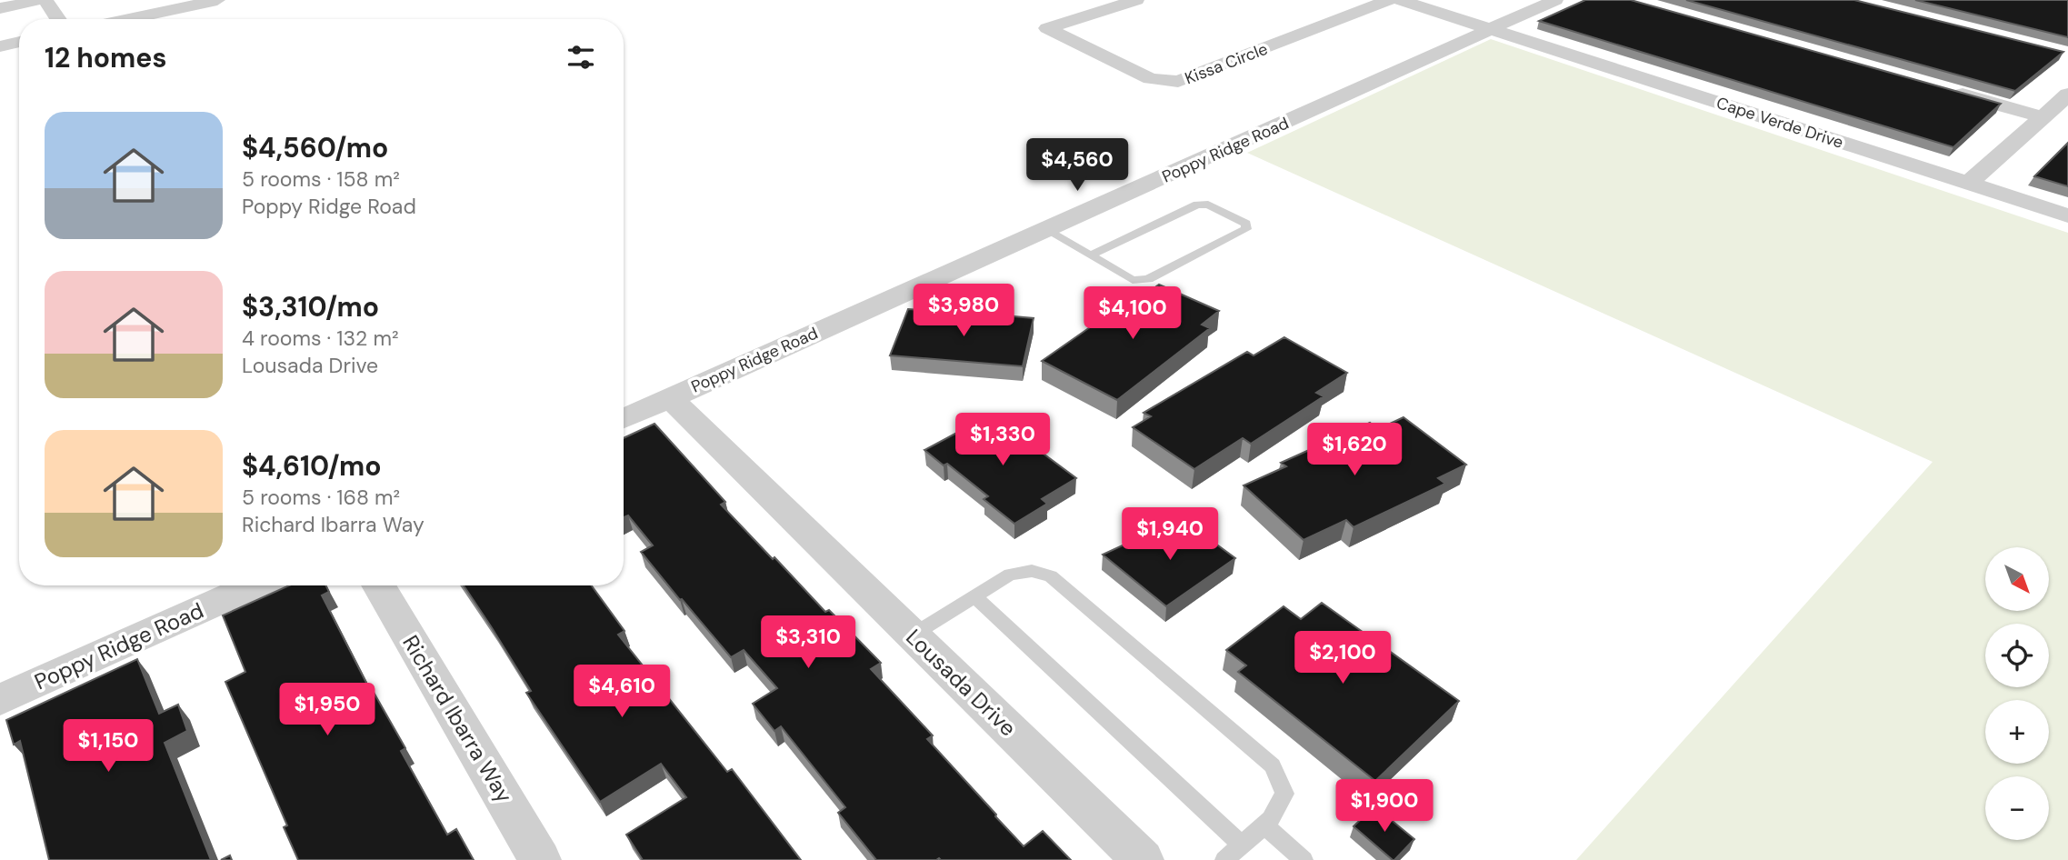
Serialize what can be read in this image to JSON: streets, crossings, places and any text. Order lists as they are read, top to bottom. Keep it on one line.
{"streets":{"street":["Kissa Circle","Cape Verde Drive","Poppy Ridge Road","Lousada Drive","Richard Ibarra Way"]},"crossings":[["Cape Verde Drive","Poppy Ridge Road"],["Poppy Ridge Road","Lousada Drive"]],"north":"bottom right","page":{"heading":"12 homes","list":[{"name":"$4,560/mo","note":"5 rooms · 158 m² · Poppy Ridge Road"},{"name":"$3,310/mo","note":"4 rooms · 132 m² · Lousada Drive"},{"name":"$4,610/mo","note":"5 rooms · 168 m² · Richard Ibarra Way"}],"price":["$4,560","$3,980","$4,100","$1,330","$1,620","$1,940","$3,310","$2,100","$4,610","$1,950","$1,150","$1,900"],"map_buttons":["+","−"]}}
